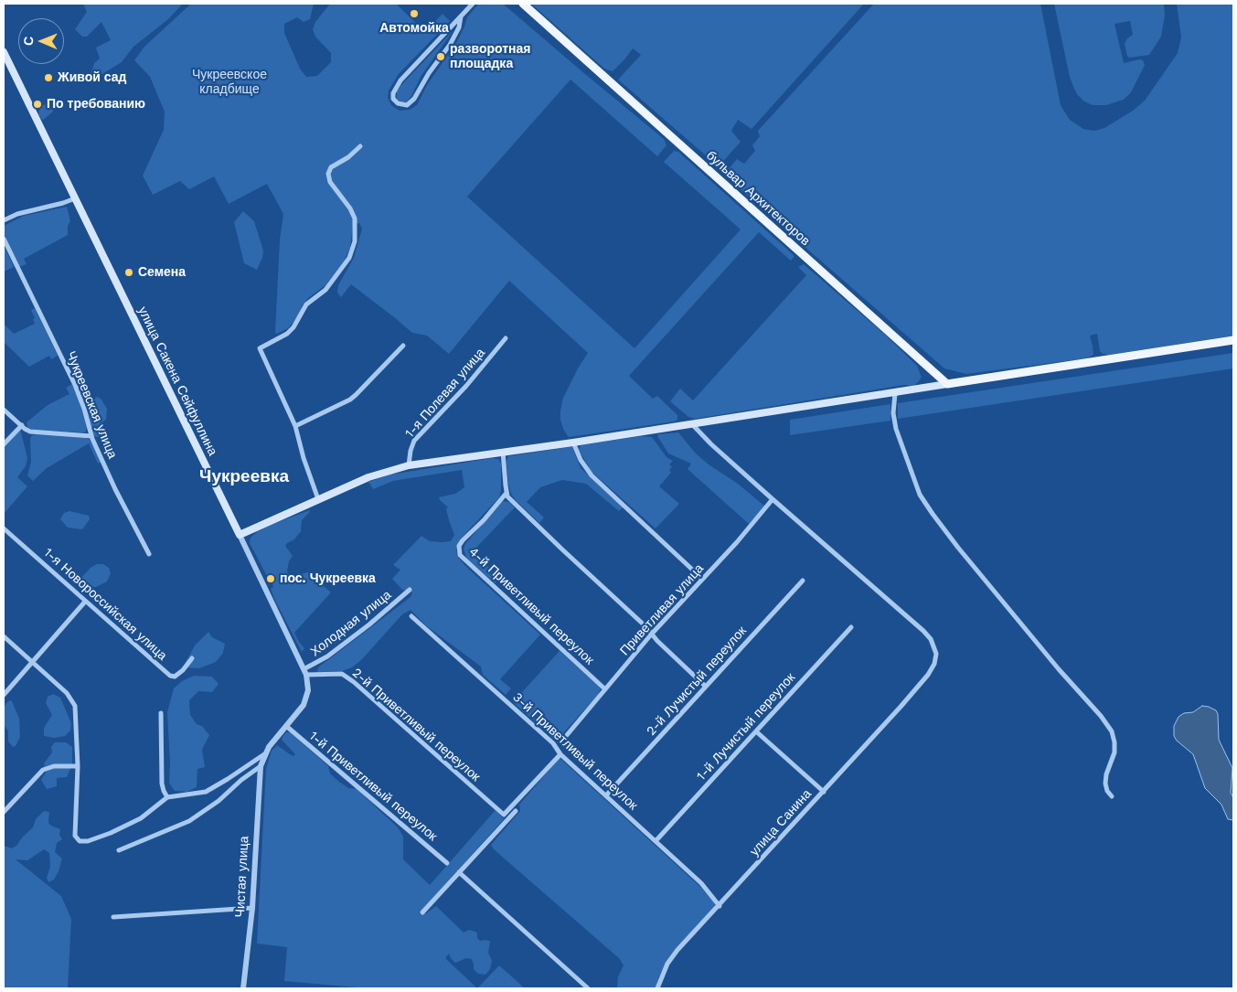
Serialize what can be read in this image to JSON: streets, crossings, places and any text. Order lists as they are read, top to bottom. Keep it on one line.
{"streets":{"main road":["бульвар Архитекторов","улица Сакена Сейфуллина"],"street":["1-я Полевая улица","Чукреевская улица","1-я Новороссийская улица","4-й Приветливый переулок","Приветливая улица","Холодная улица","2-й Лучистый переулок","2-й Приветливый переулок","1-й Лучистый переулок","3-й Приветливый переулок","1-й Приветливый переулок","улица Санина","Чистая улица"]},"crossings":[["улица Сакена Сейфуллина","Холодная улица"],["улица Сакена Сейфуллина","2-й Приветливый переулок"],["улица Сакена Сейфуллина","1-й Приветливый переулок"],["улица Сакена Сейфуллина","Чистая улица"],["4-й Приветливый переулок","Приветливая улица"],["Приветливая улица","улица Санина"],["Холодная улица","2-й Приветливый переулок"],["2-й Лучистый переулок","3-й Приветливый переулок"],["2-й Приветливый переулок","3-й Приветливый переулок"],["1-й Лучистый переулок","3-й Приветливый переулок"],["3-й Приветливый переулок","улица Санина"]],"districts":["Чукреевка"],"parks":["Чукреевское кладбище"],"places":["Автомойка","разворотная площадка","Живой сад","По требованию","Семена","пос. Чукреевка"],"north":"left"}
